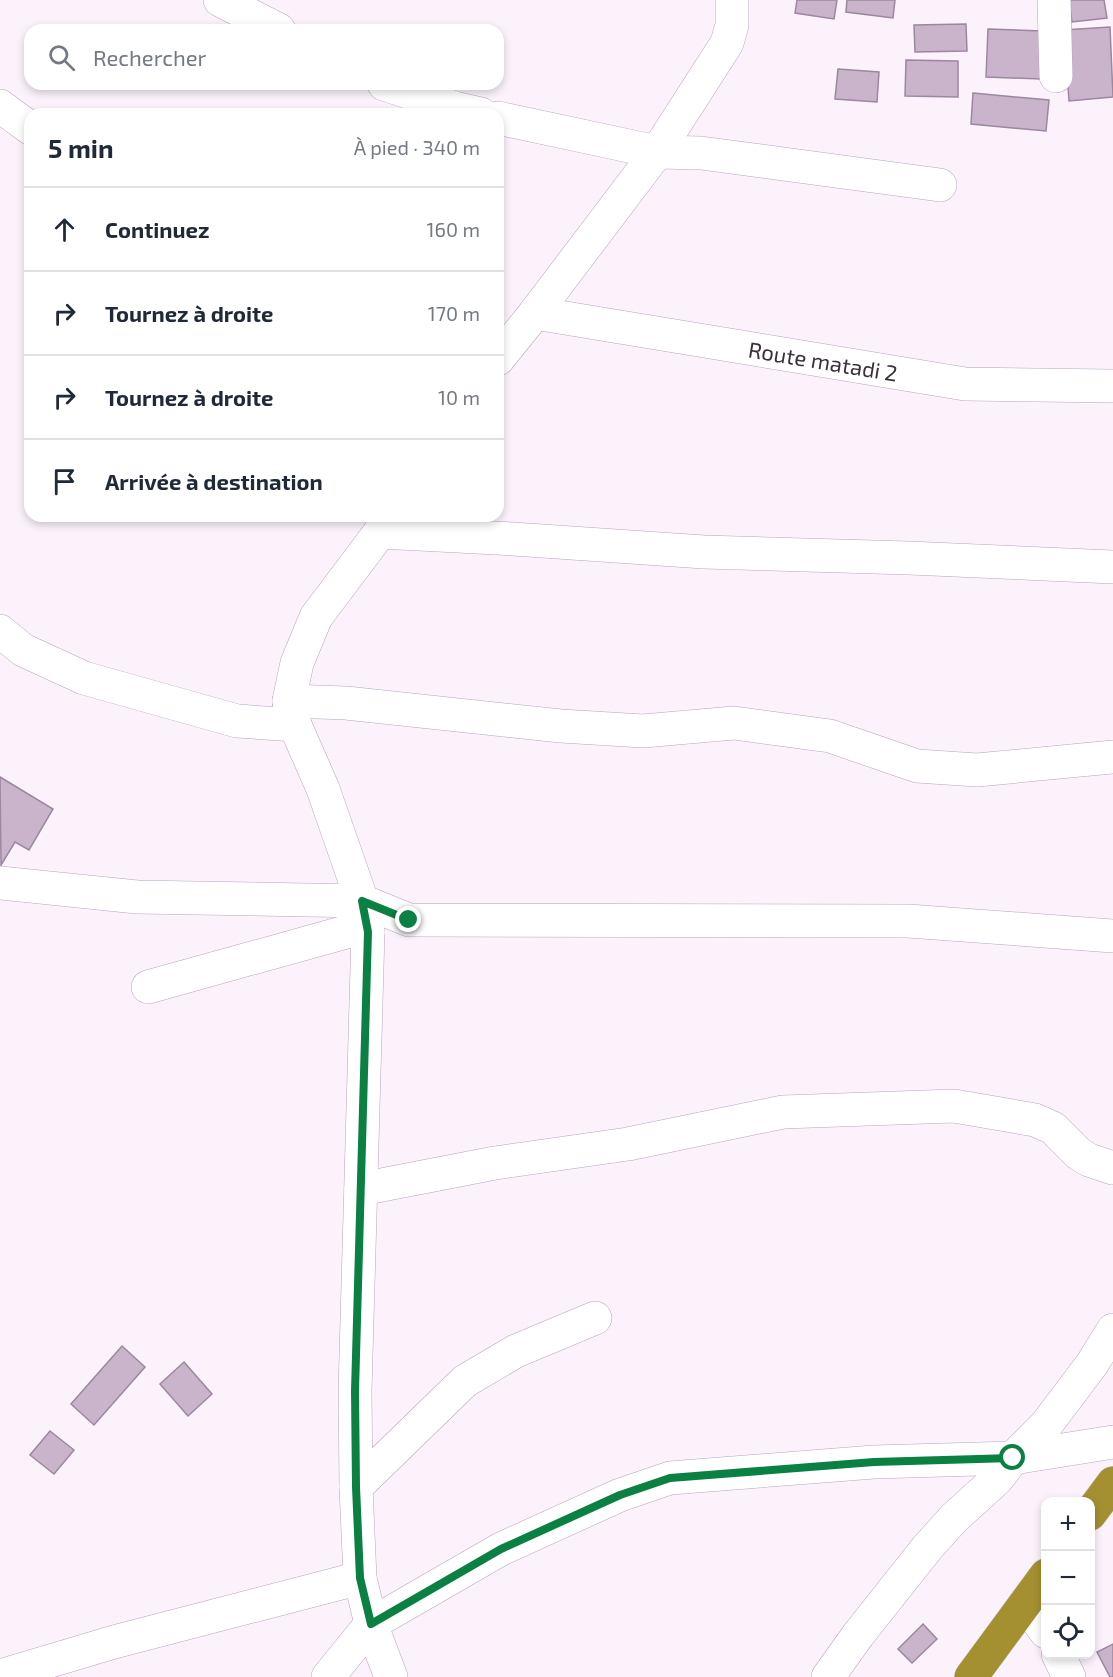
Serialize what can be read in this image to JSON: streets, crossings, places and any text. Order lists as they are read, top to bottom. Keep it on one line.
{"streets":{"street":["Route matadi 2"]},"page":{"search":"Rechercher","heading":["5 min","À pied · 340 m"],"list":[["Continuez","160 m"],["Tournez à droite","170 m"],["Tournez à droite","10 m"],"Arrivée à destination"],"map_buttons":["+","−"]}}
